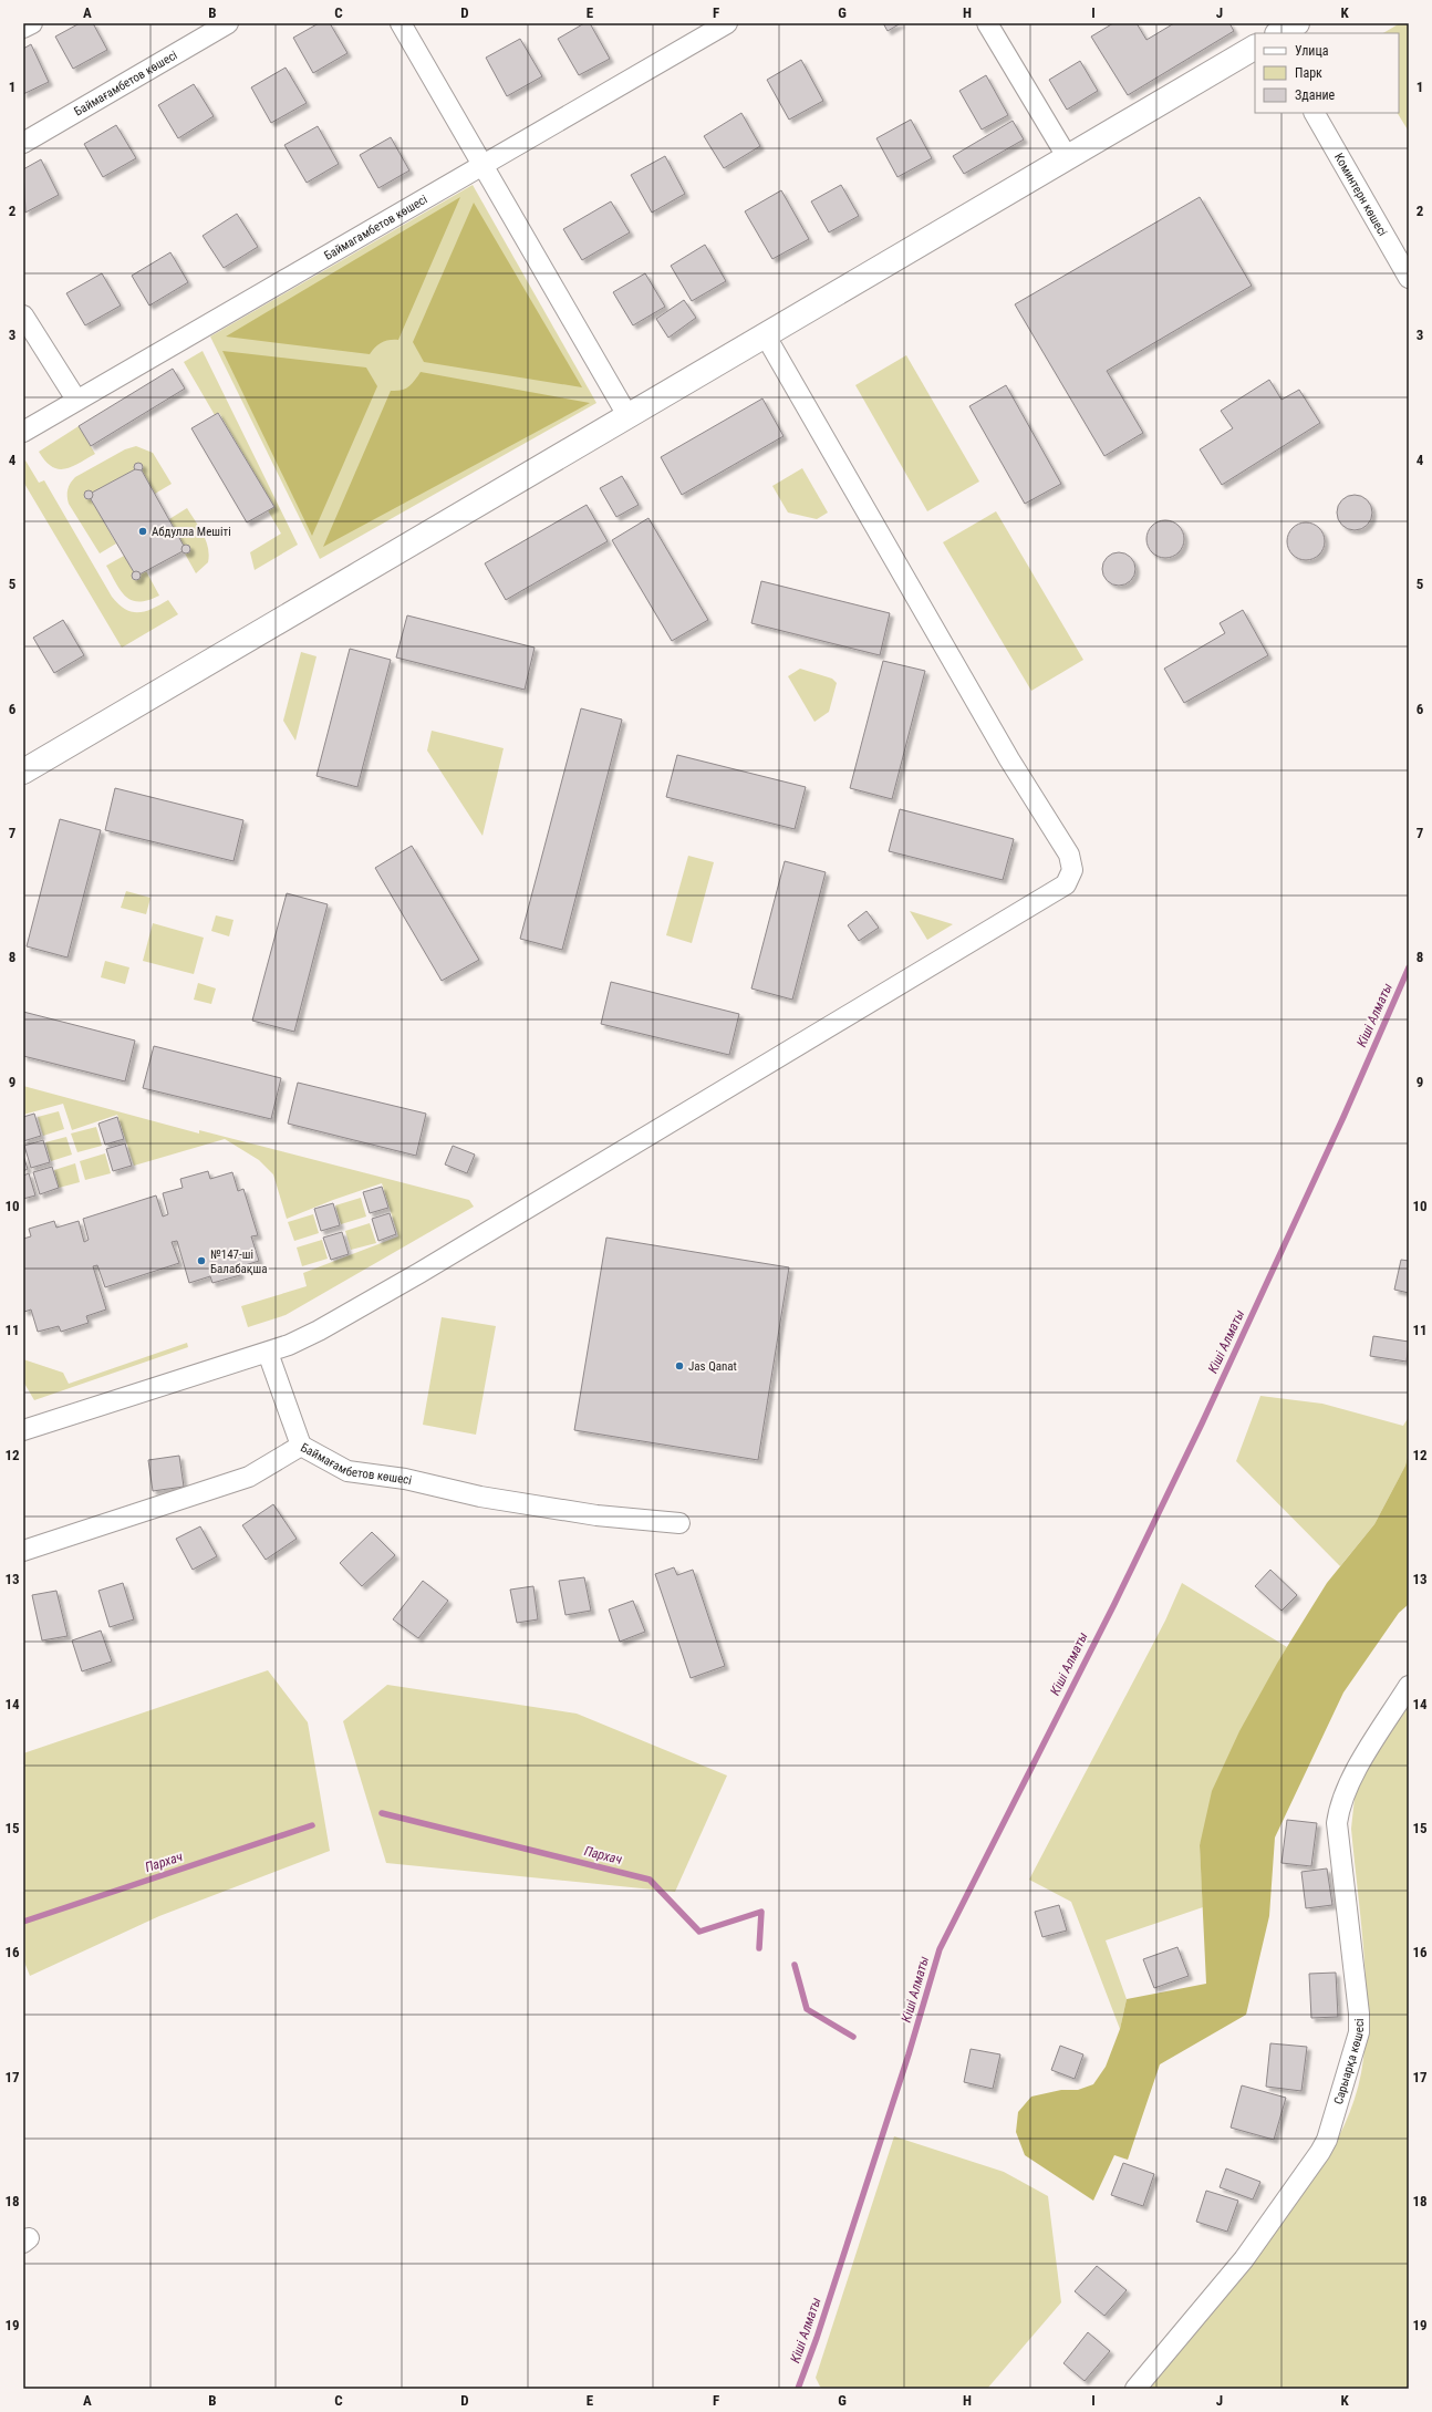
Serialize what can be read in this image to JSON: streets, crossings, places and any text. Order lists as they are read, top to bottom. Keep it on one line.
{"streets":{"street":["Баймағамбетов көшесі","Коминтерн көшесі","Баймагамбетов көшесі","Сарыарқа көшесі"]},"water":["Кіші Алматы","Пархач"],"places":["Абдулла Мешіті","№147-ші Балабақша","Jas Qanat"],"legend":["Улица","Парк","Здание"],"grid":{"columns":["A","B","C","D","E","F","G","H","I","J","K"],"rows":["1","2","3","4","5","6","7","8","9","10","11","12","13","14","15","16","17","18","19"]}}
